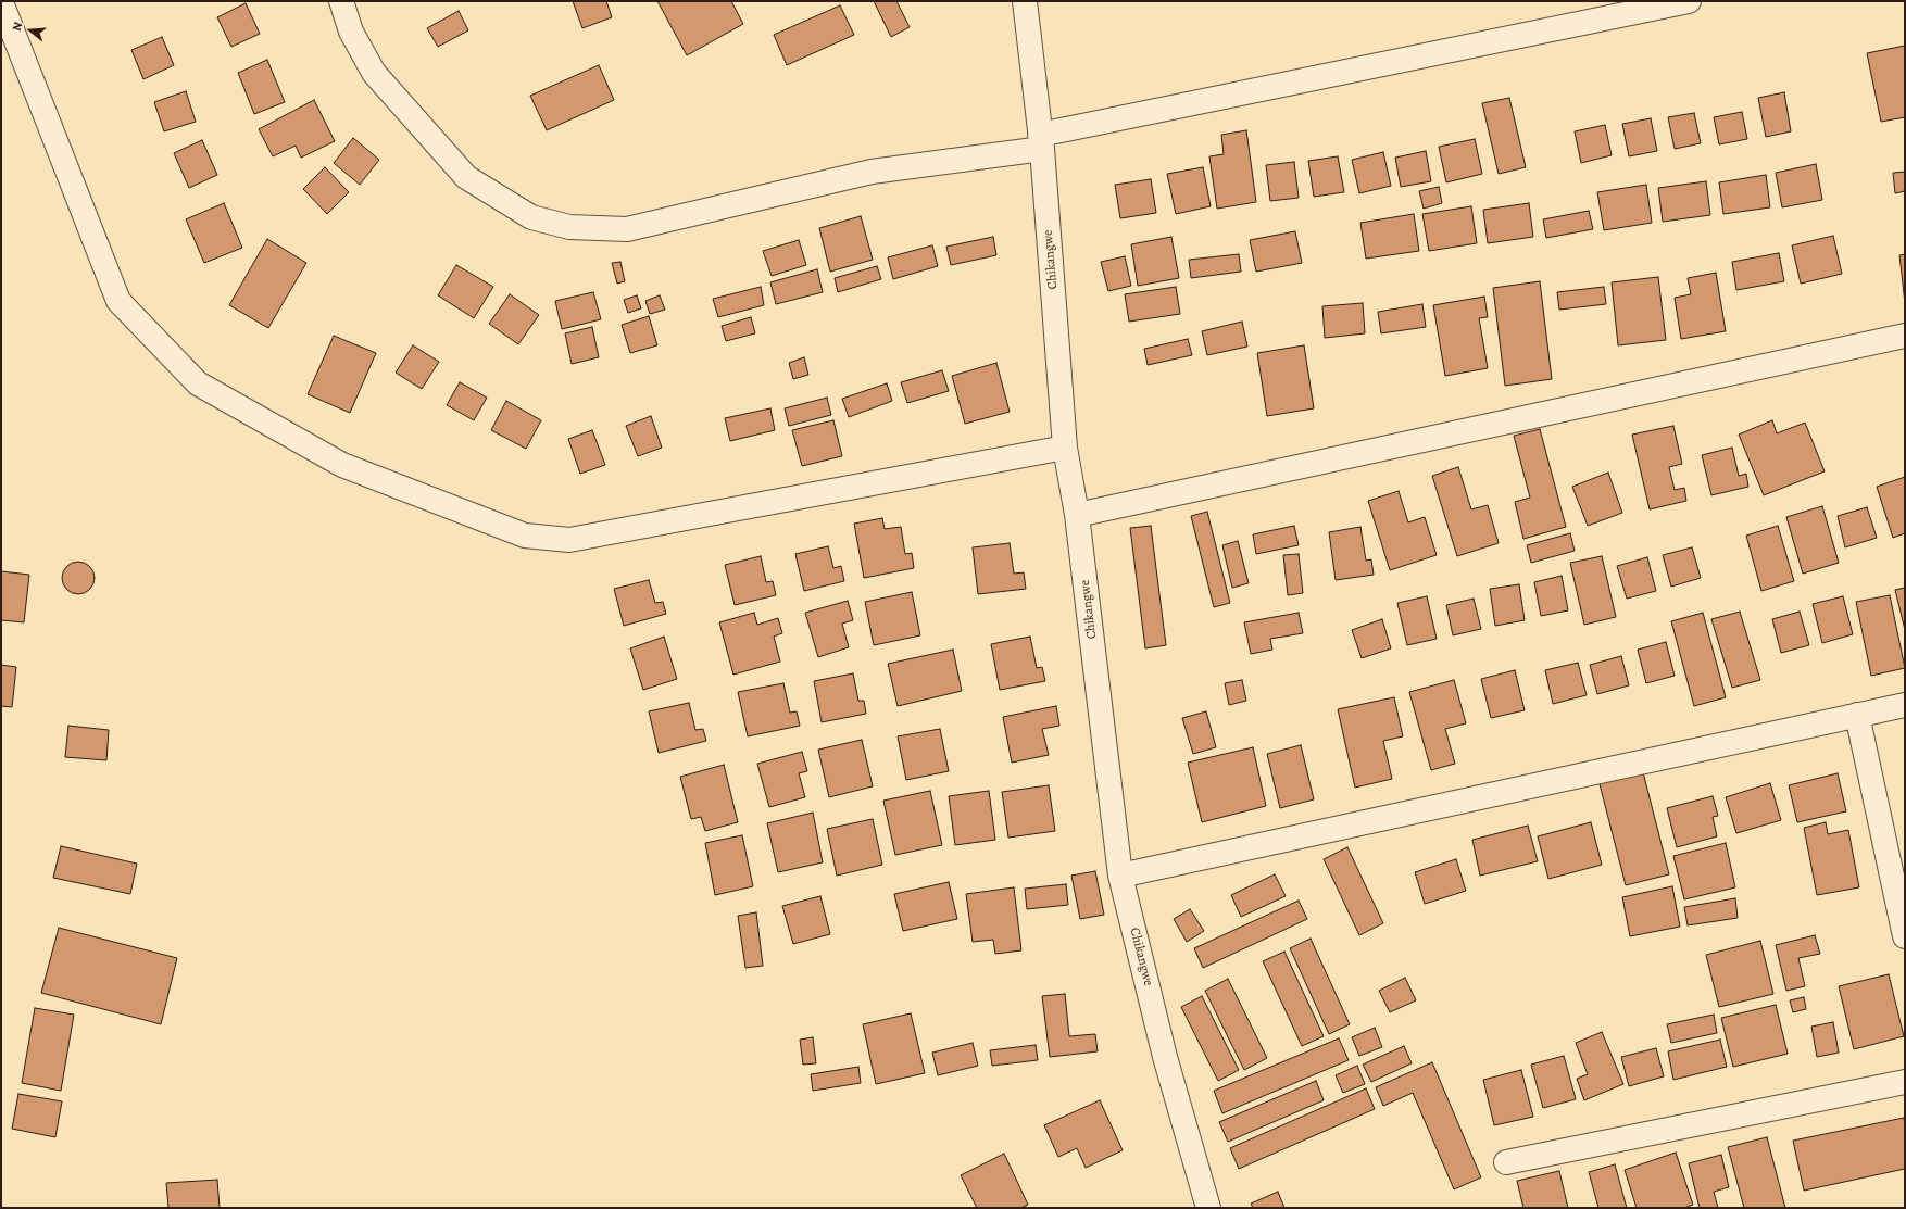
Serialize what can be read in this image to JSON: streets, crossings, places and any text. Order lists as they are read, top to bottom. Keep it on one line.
{"streets":{"street":["Chikangwe"]},"north":"left"}
